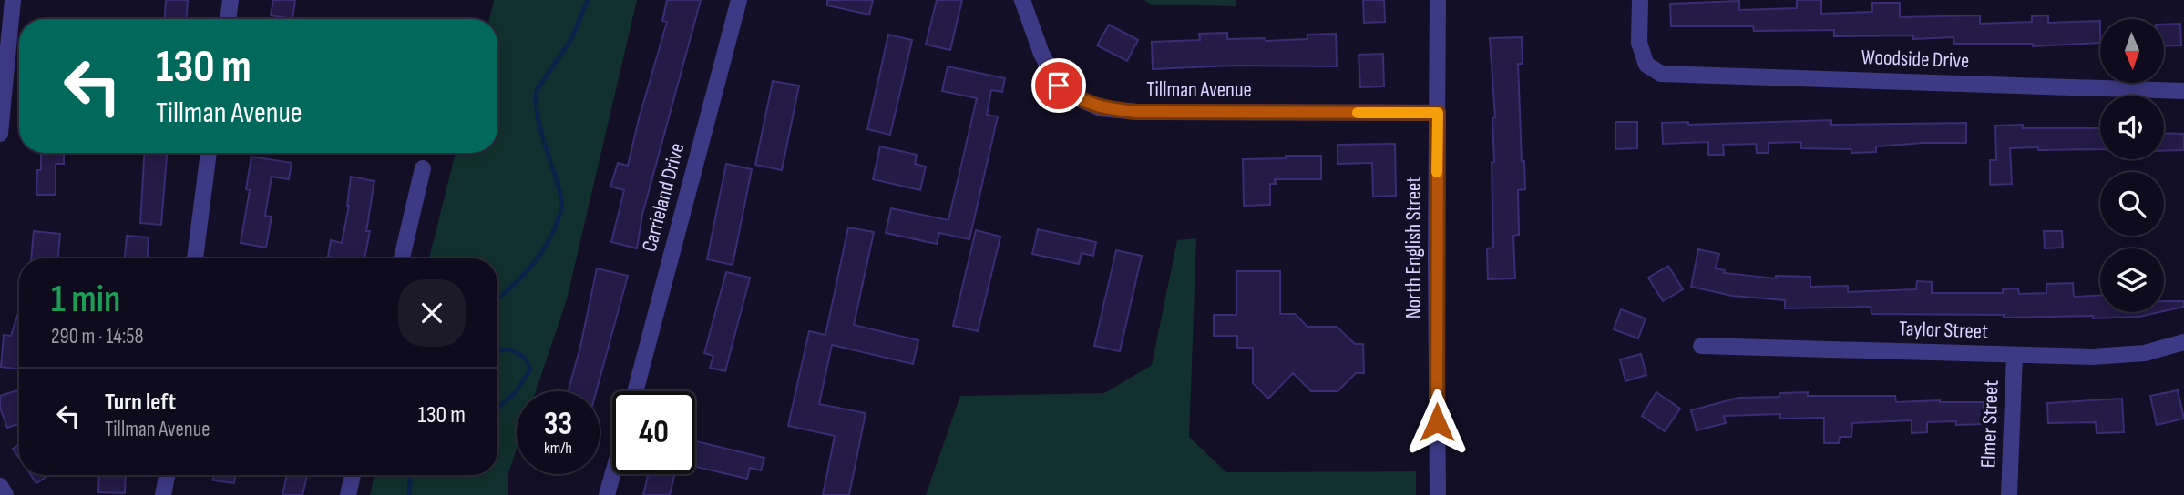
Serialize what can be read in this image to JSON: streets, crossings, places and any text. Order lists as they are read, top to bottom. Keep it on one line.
{"streets":{"street":["Woodside Drive","Tillman Avenue","Carrieland Drive","North English Street","Taylor Street","Elmer Street"]},"crossings":[["Tillman Avenue","North English Street"],["Taylor Street","Elmer Street"]],"north":"bottom","page":{"turn":["130 m","Tillman Avenue"],"heading":["1 min","290 m · 14:58"],"list":[{"name":"Turn left","note":"Tillman Avenue","value":"130 m"}],"speed":"33 km/h","limit":"40"}}
